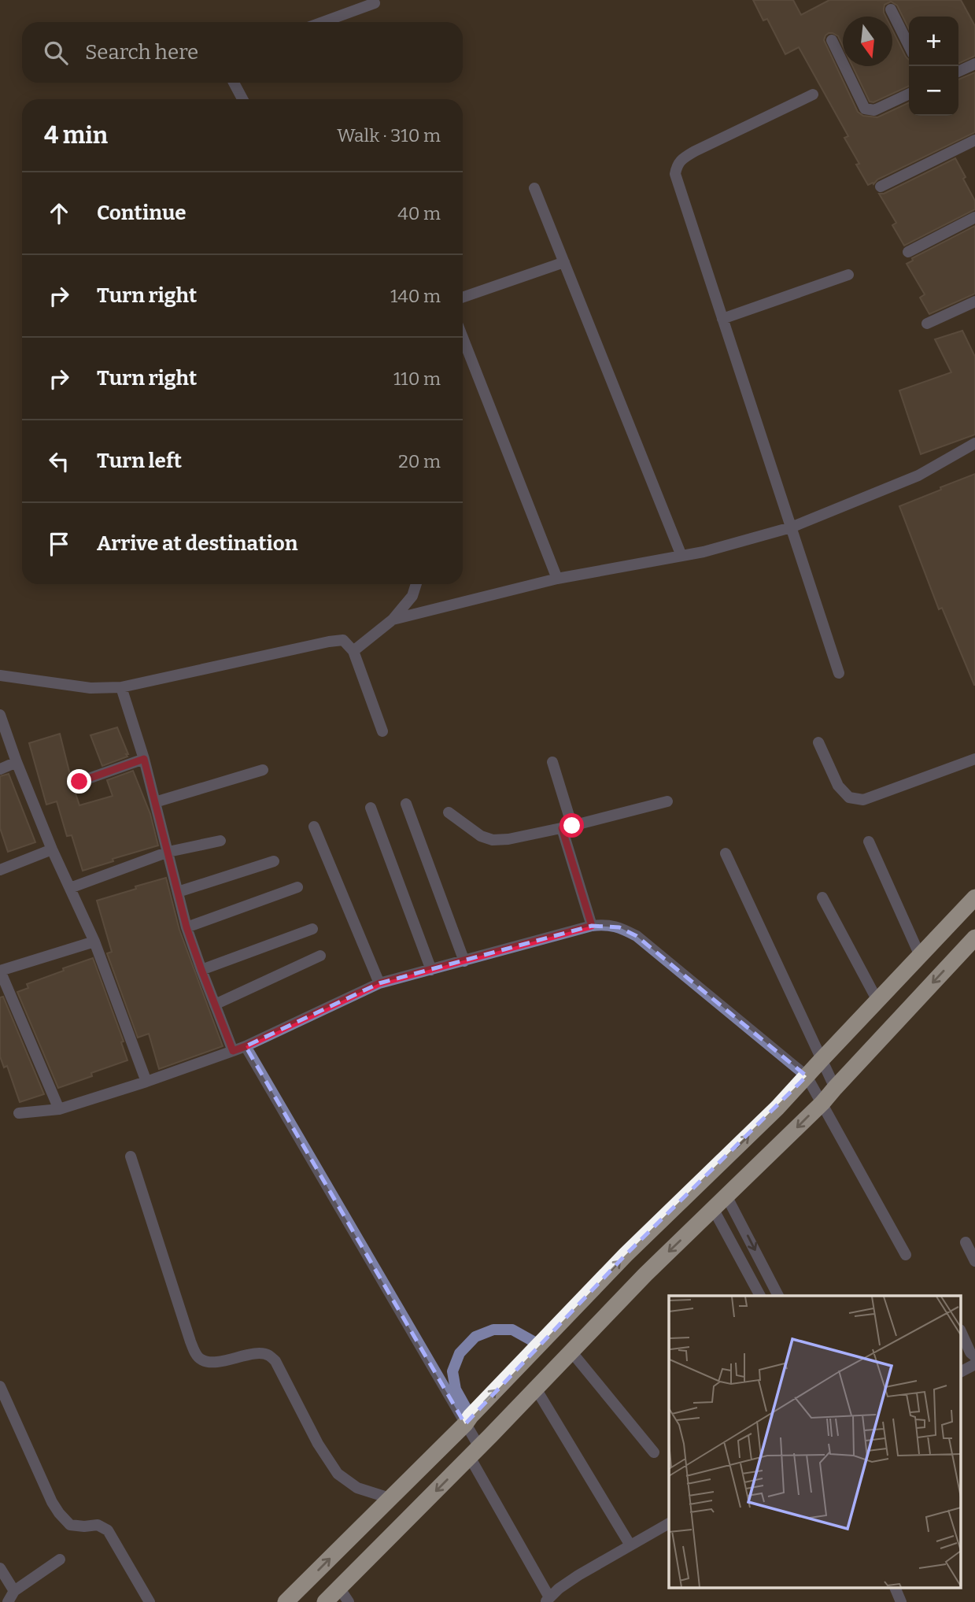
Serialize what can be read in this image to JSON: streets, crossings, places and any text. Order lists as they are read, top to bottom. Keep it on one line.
{"north":"bottom","page":{"map_buttons":["+","−"],"search":"Search here","heading":["4 min","Walk · 310 m"],"list":[["Continue","40 m"],["Turn right","140 m"],["Turn right","110 m"],["Turn left","20 m"],"Arrive at destination"]}}
